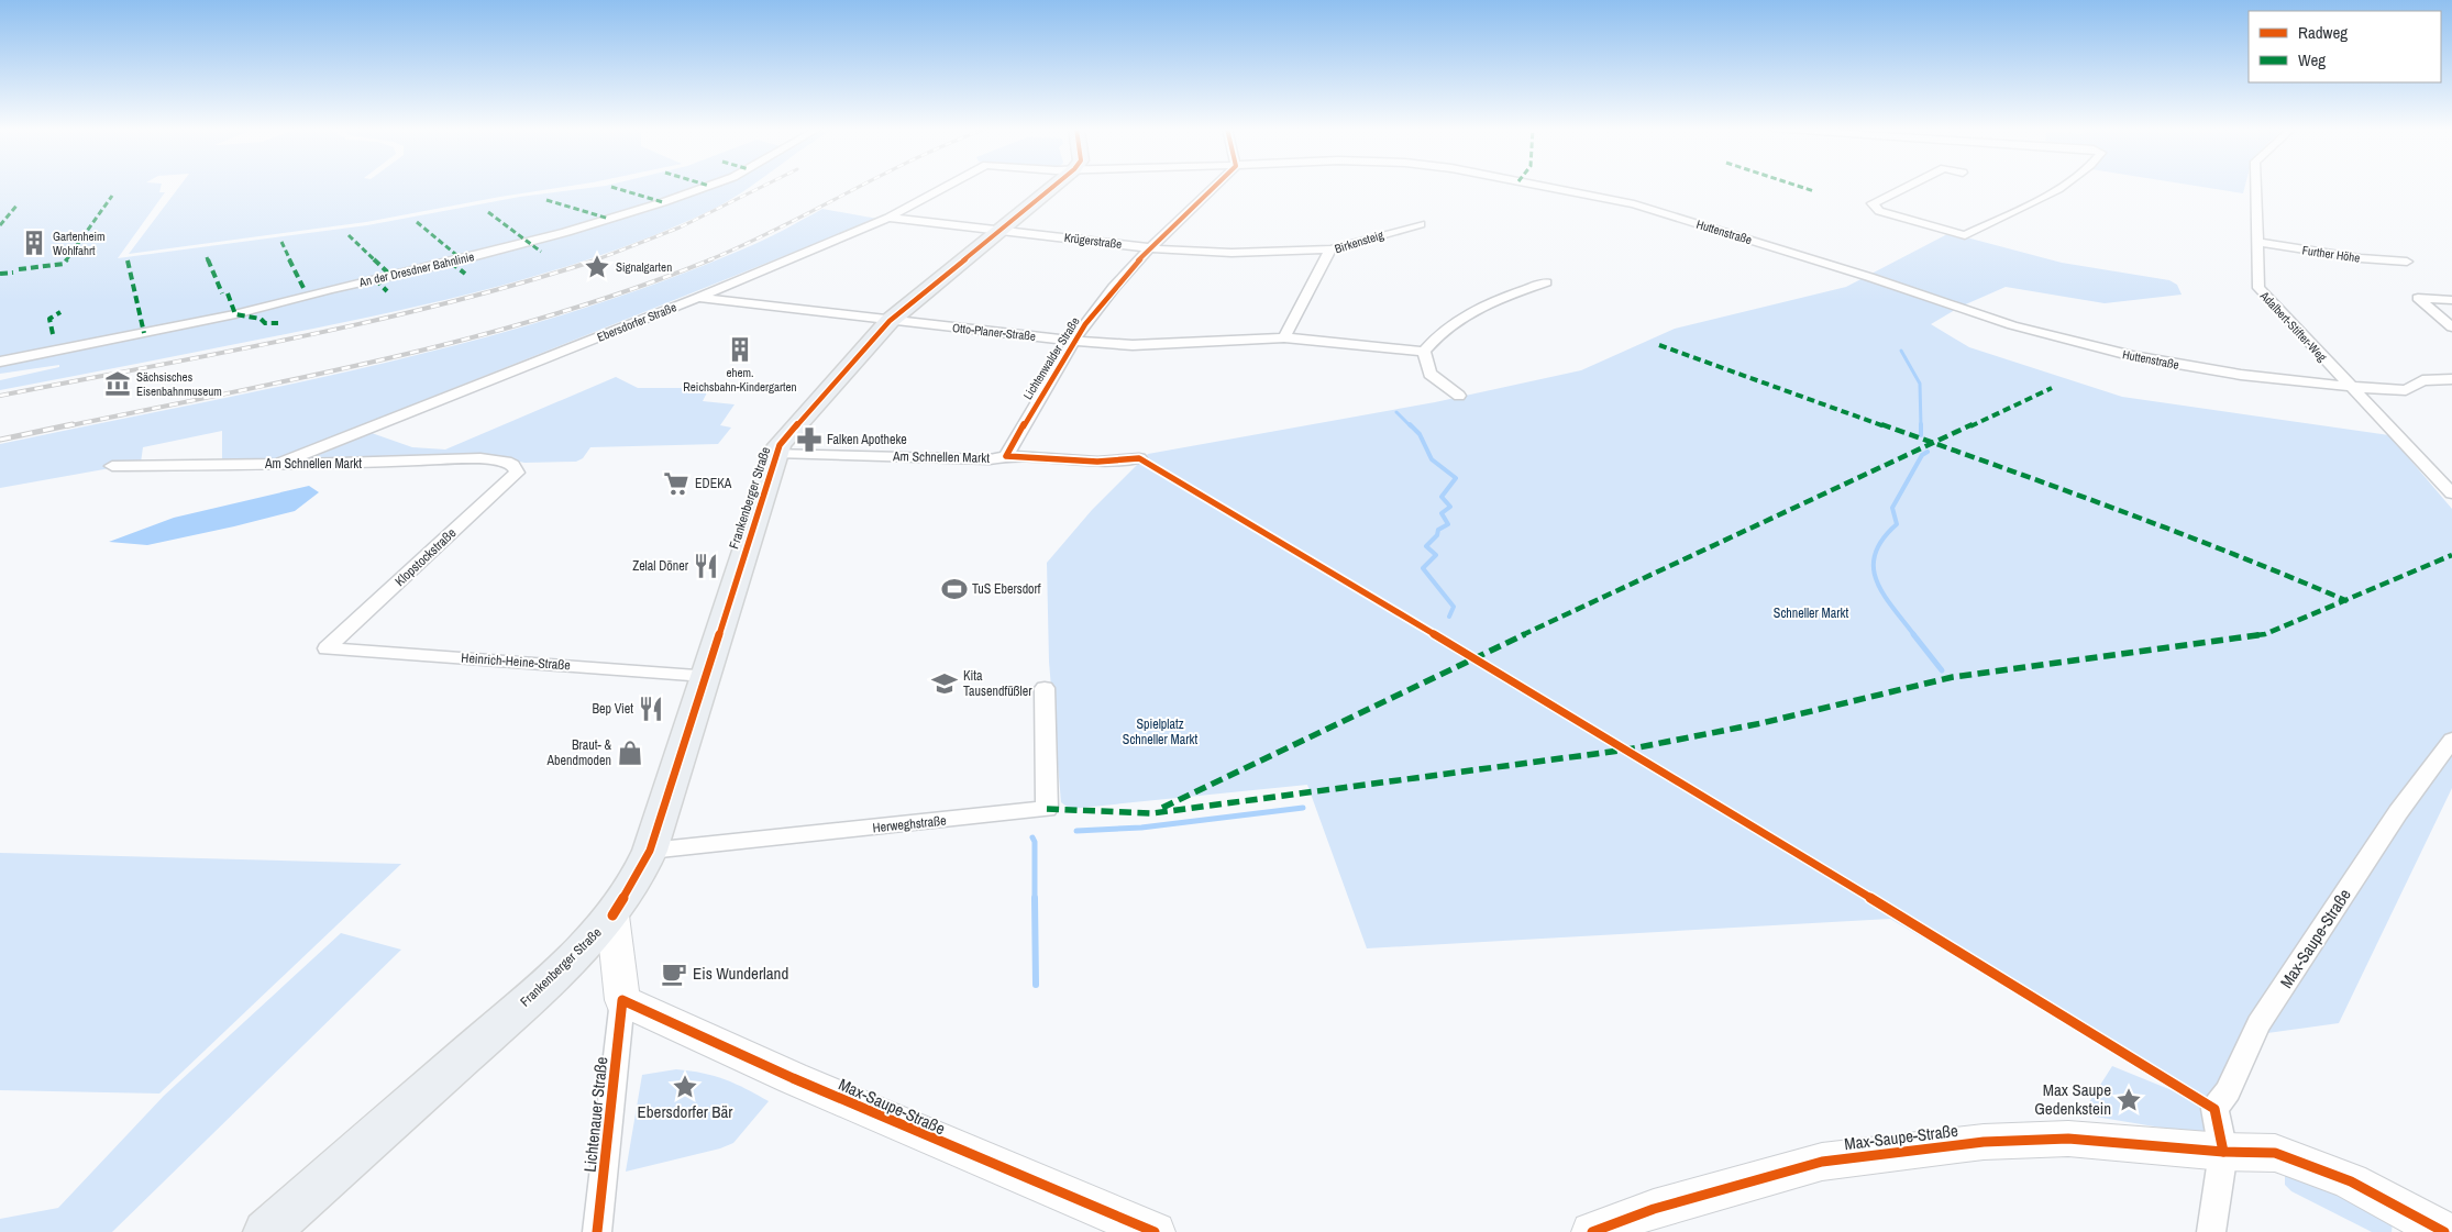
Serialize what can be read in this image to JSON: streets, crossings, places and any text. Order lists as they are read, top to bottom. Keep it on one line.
{"streets":{"main road":["Frankenberger Straße"],"street":["Huttenstraße","Krügerstraße","Birkensteig","Further Höhe","An der Dresdner Bahnlinie","Ebersdorfer Straße","Adalbert-Stifter-Weg","Otto-Planer-Straße","Lichtenwalder Straße","Am Schnellen Markt","Klopstockstraße","Heinrich-Heine-Straße","Herweghstraße","Max-Saupe-Straße","Lichtenauer Straße"]},"crossings":[["Huttenstraße","Adalbert-Stifter-Weg"],["Krügerstraße","Birkensteig"],["Krügerstraße","Ebersdorfer Straße"],["Krügerstraße","Lichtenwalder Straße"],["Krügerstraße","Frankenberger Straße"],["Birkensteig","Otto-Planer-Straße"],["Further Höhe","Adalbert-Stifter-Weg"],["Ebersdorfer Straße","Otto-Planer-Straße"],["Ebersdorfer Straße","Am Schnellen Markt"],["Otto-Planer-Straße","Lichtenwalder Straße"],["Otto-Planer-Straße","Frankenberger Straße"],["Lichtenwalder Straße","Am Schnellen Markt"],["Am Schnellen Markt","Frankenberger Straße"],["Am Schnellen Markt","Klopstockstraße"],["Frankenberger Straße","Heinrich-Heine-Straße"],["Frankenberger Straße","Herweghstraße"],["Frankenberger Straße","Lichtenauer Straße"],["Klopstockstraße","Heinrich-Heine-Straße"],["Max-Saupe-Straße","Lichtenauer Straße"]],"parks":["Schneller Markt","Spielplatz Schneller Markt"],"places":{"building":["Gartenheim Wohlfahrt","ehem. Reichsbahn-Kindergarten"],"place":["Signalgarten","Ebersdorfer Bär","Max Saupe Gedenkstein"],"museum":["Sächsisches Eisenbahnmuseum"],"pharmacy":["Falken Apotheke"],"supermarket":["EDEKA"],"restaurant":["Zelal Döner","Bep Viet"],"sports":["TuS Ebersdorf"],"school or university":["Kita Tausendfüßler"],"shop":["Braut- & Abendmoden"],"cafe":["Eis Wunderland"]},"legend":["Radweg","Weg"]}
